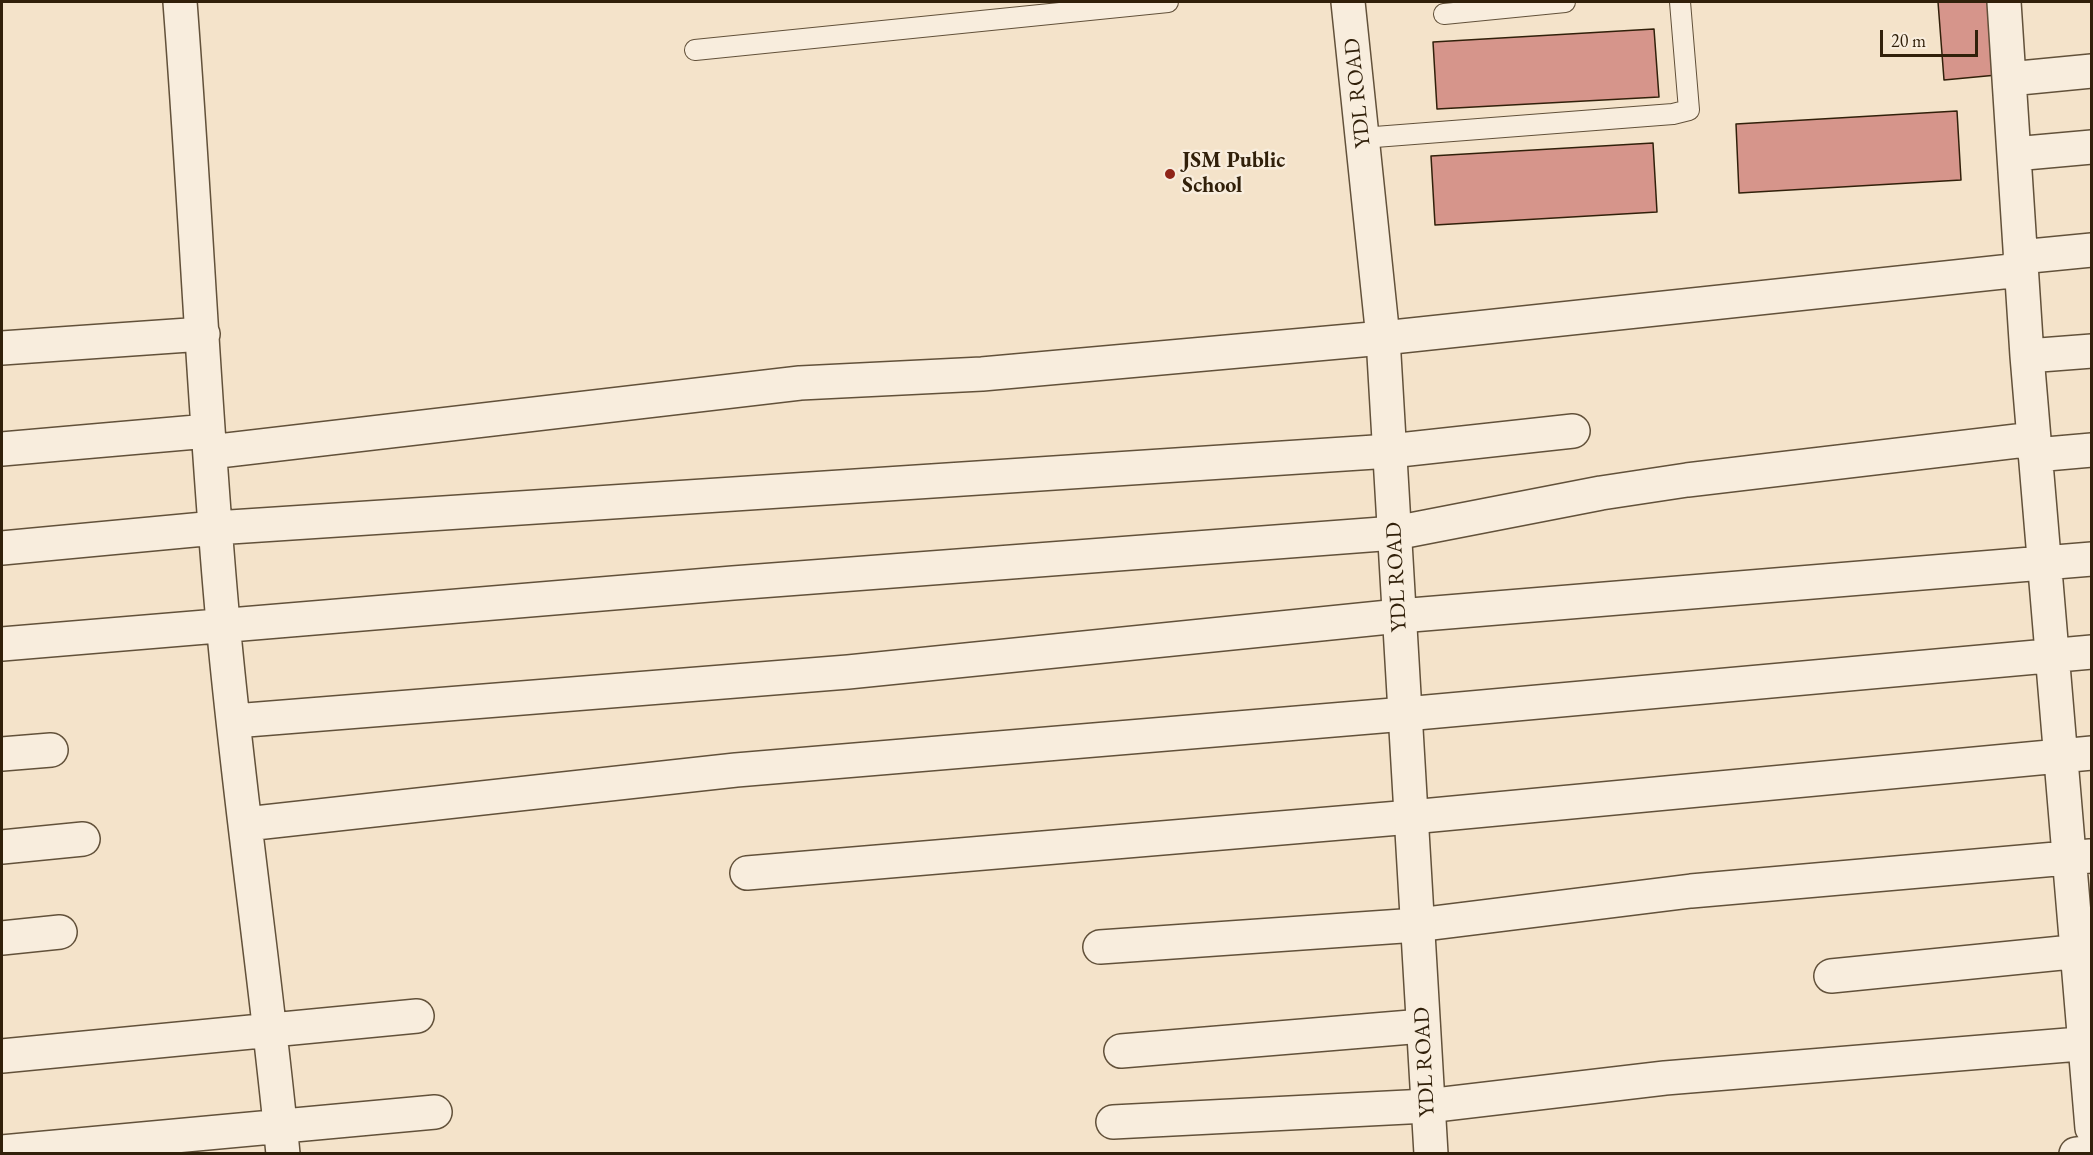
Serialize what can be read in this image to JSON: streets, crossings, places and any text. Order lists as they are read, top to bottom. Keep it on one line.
{"streets":{"street":["YDL ROAD"]},"places":["JSM Public School"],"scale_bar":"20 m"}
